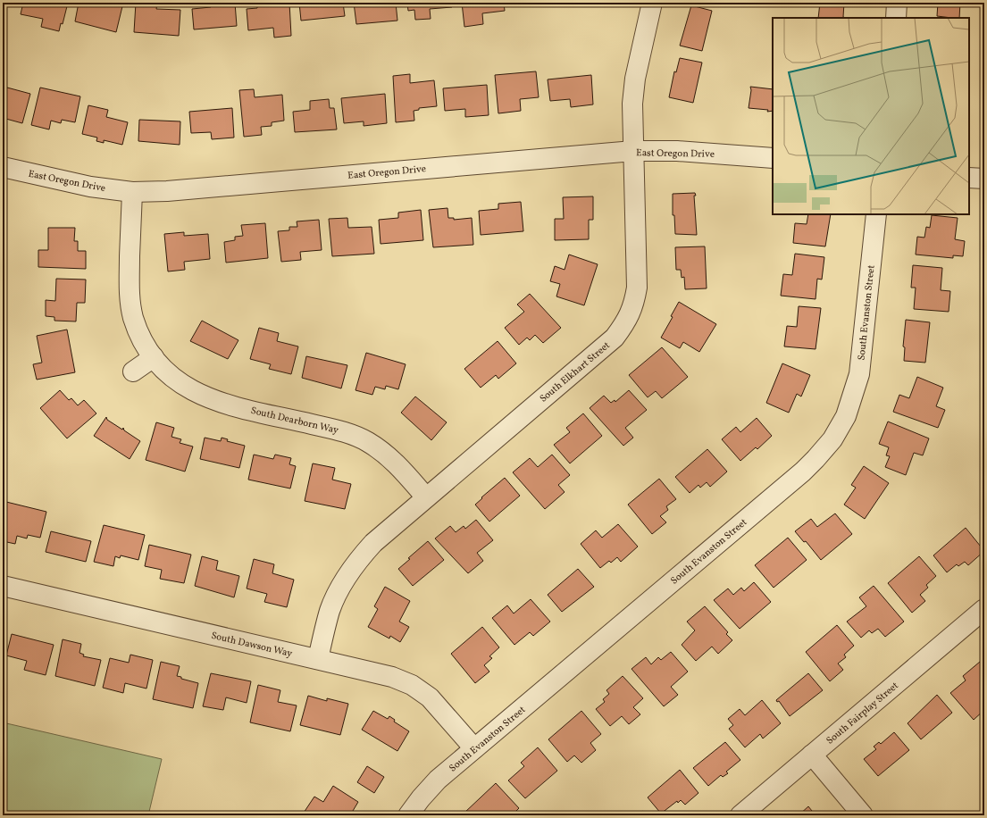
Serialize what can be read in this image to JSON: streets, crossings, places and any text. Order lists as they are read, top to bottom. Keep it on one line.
{"streets":{"street":["East Oregon Drive","South Evanston Street","South Elkhart Street","South Dearborn Way","South Dawson Way","South Fairplay Street"]},"crossings":[["East Oregon Drive","South Elkhart Street"],["East Oregon Drive","South Dearborn Way"],["South Evanston Street","South Dawson Way"],["South Elkhart Street","South Dearborn Way"],["South Elkhart Street","South Dawson Way"]]}
